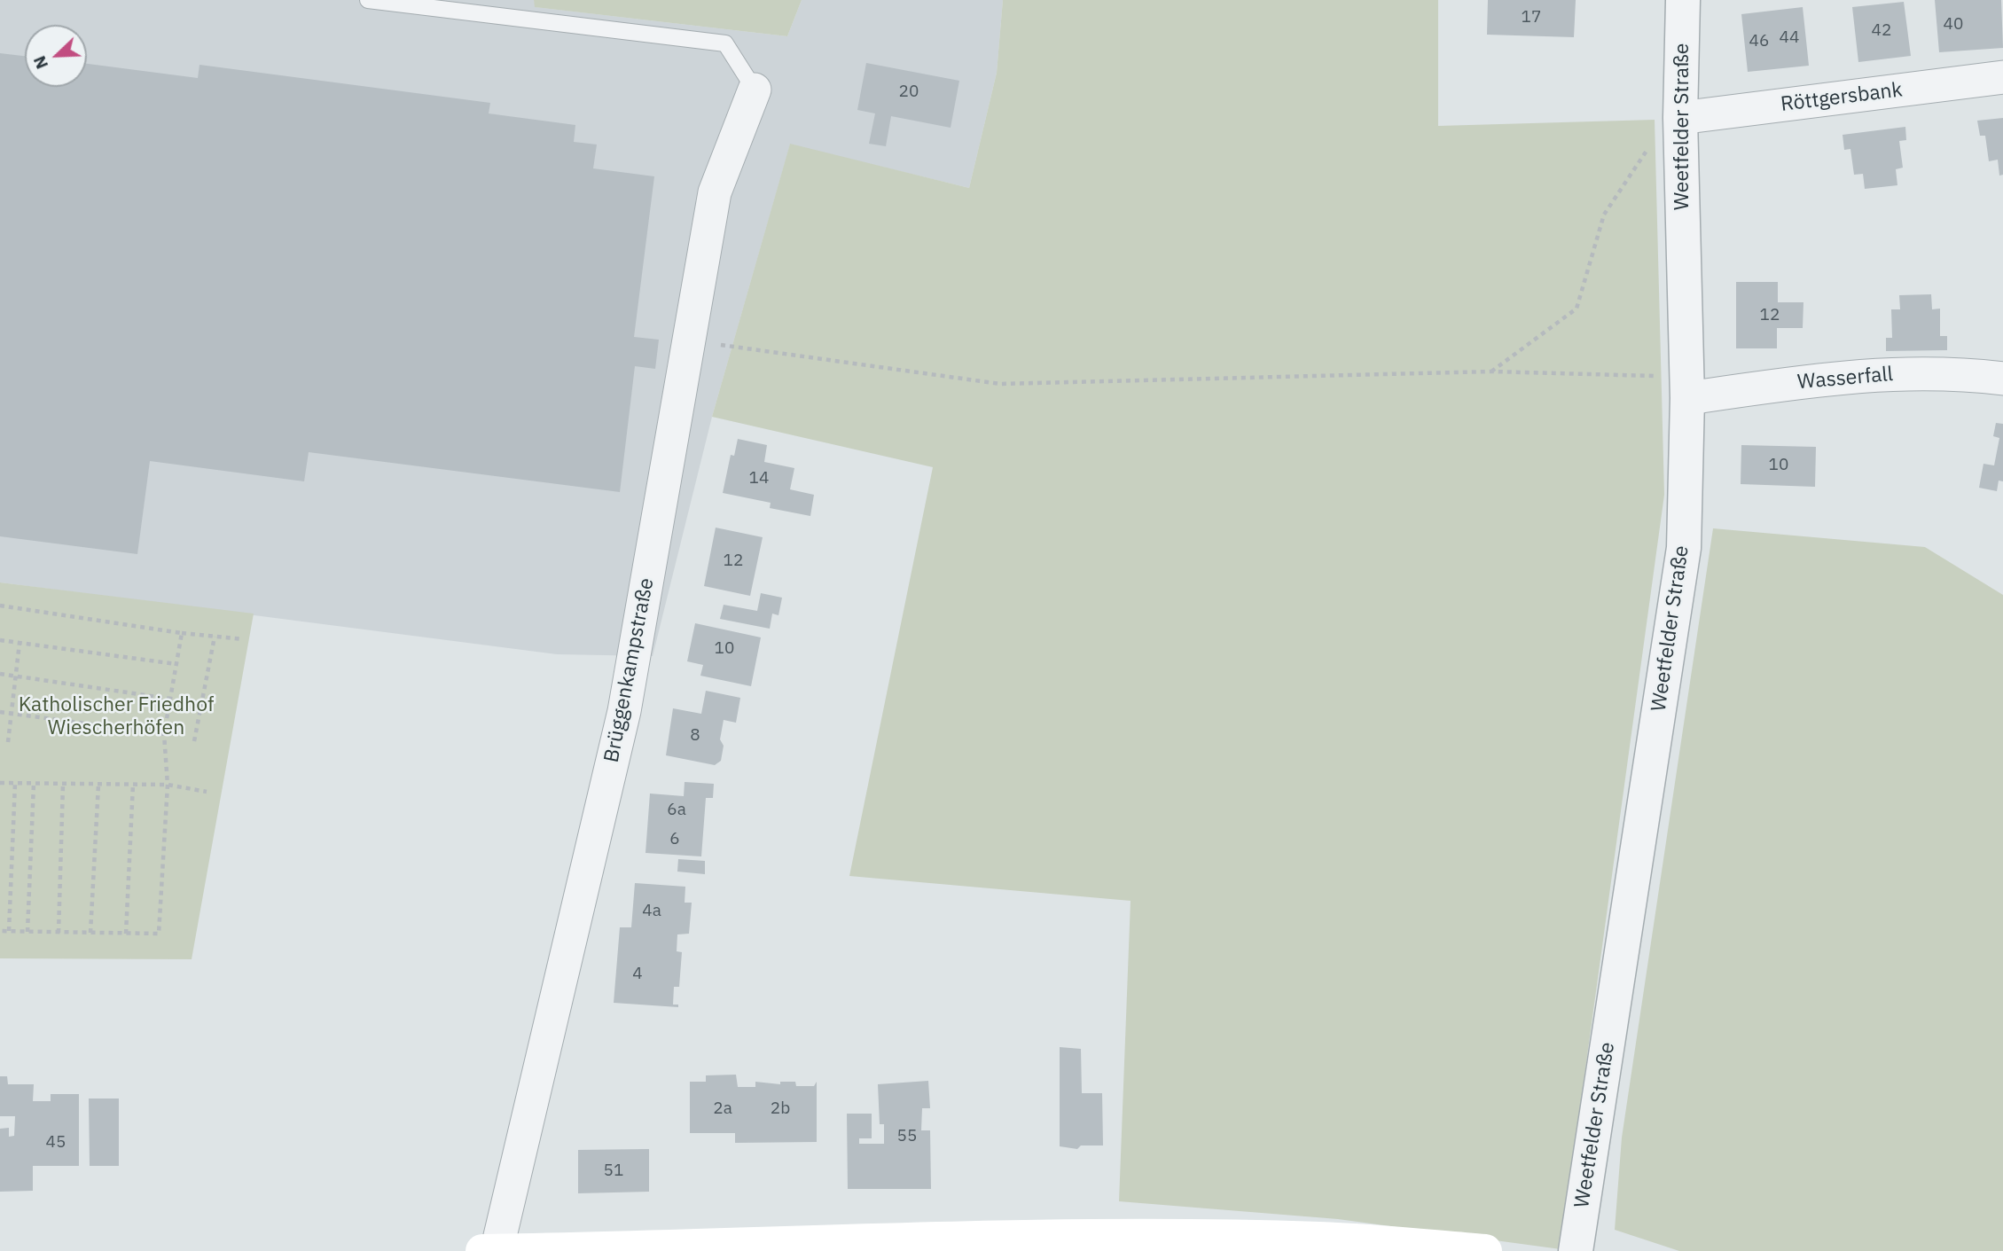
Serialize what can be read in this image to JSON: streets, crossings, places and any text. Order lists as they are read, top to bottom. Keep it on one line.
{"streets":{"street":["Röttgersbank","Weetfelder Straße","Wasserfall","Brüggenkampstraße"]},"crossings":[["Röttgersbank","Weetfelder Straße"],["Weetfelder Straße","Wasserfall"]],"parks":["Katholischer Friedhof Wiescherhöfen"],"house_numbers":["17","40","42","44","46","20","12","10","14","12","10","8","6a","6","4a","4","2a","2b","55","45","51"],"north":"bottom left"}
